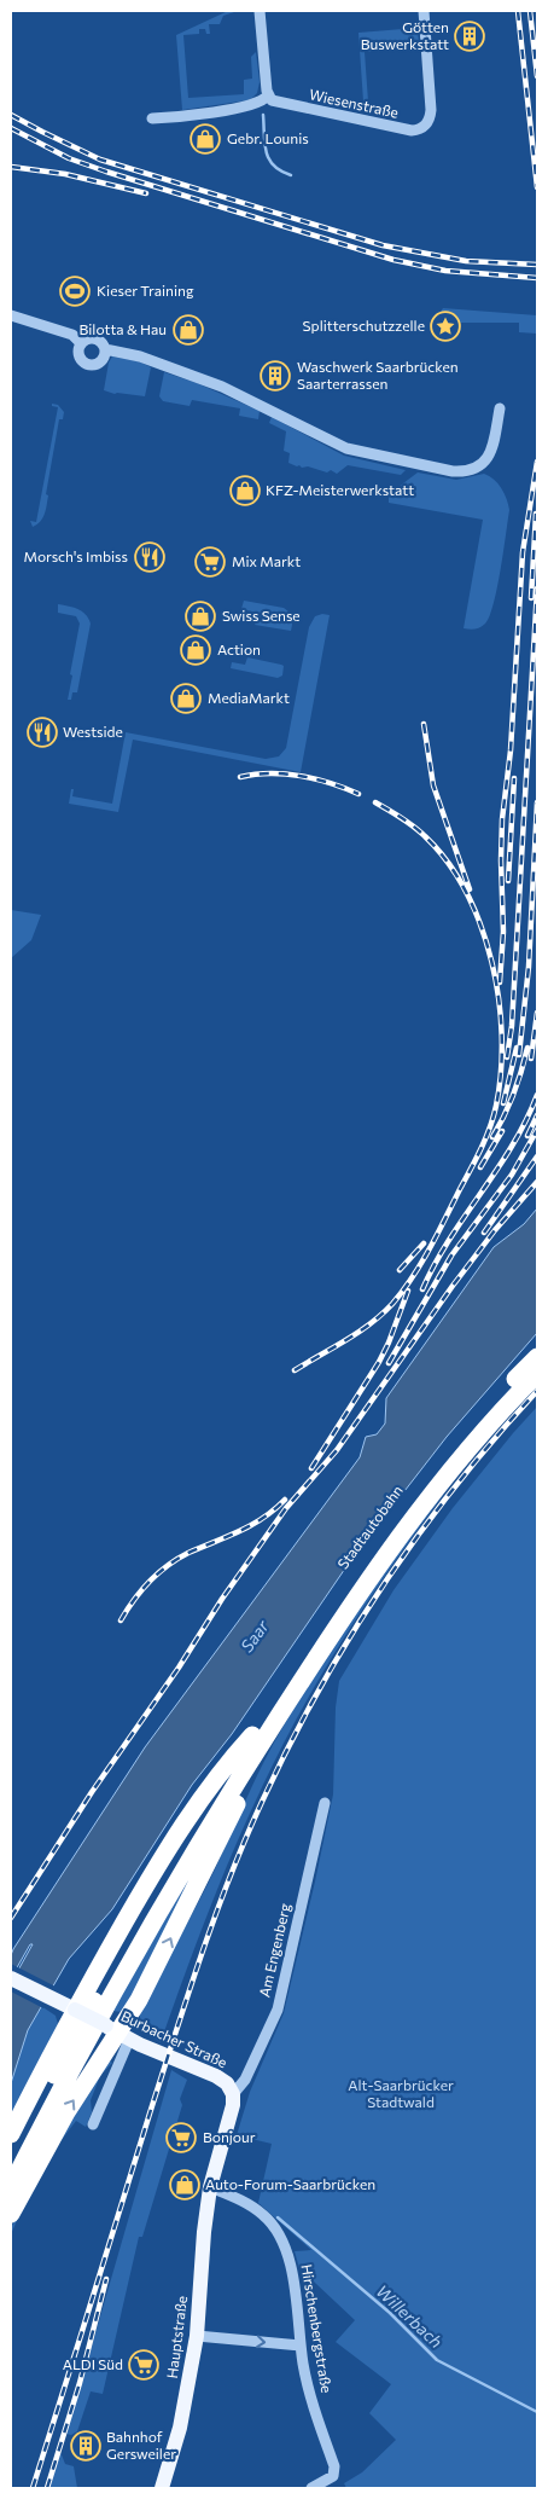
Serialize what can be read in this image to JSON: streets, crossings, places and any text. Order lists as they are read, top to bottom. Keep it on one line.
{"streets":{"highway":["Stadtautobahn"],"main road":["Burbacher Straße","Hauptstraße"],"street":["Wiesenstraße","Am Engenberg","Hirschenbergstraße"]},"crossings":[["Am Engenberg","Burbacher Straße"],["Hirschenbergstraße","Hauptstraße"]],"water":["Saar","Willerbach"],"parks":["Alt-Saarbrücker Stadtwald"],"places":{"building":["Götten Buswerkstatt","Waschwerk Saarbrücken Saarterrassen","Bahnhof Gersweiler"],"shop":["Gebr. Lounis","Bilotta & Hau","KFZ-Meisterwerkstatt","Swiss Sense","Action","MediaMarkt","Auto-Forum-Saarbrücken"],"sports":["Kieser Training"],"place":["Splitterschutzzelle"],"restaurant":["Morsch's Imbiss","Westside"],"supermarket":["Mix Markt","Bonjour","ALDI Süd"]}}
